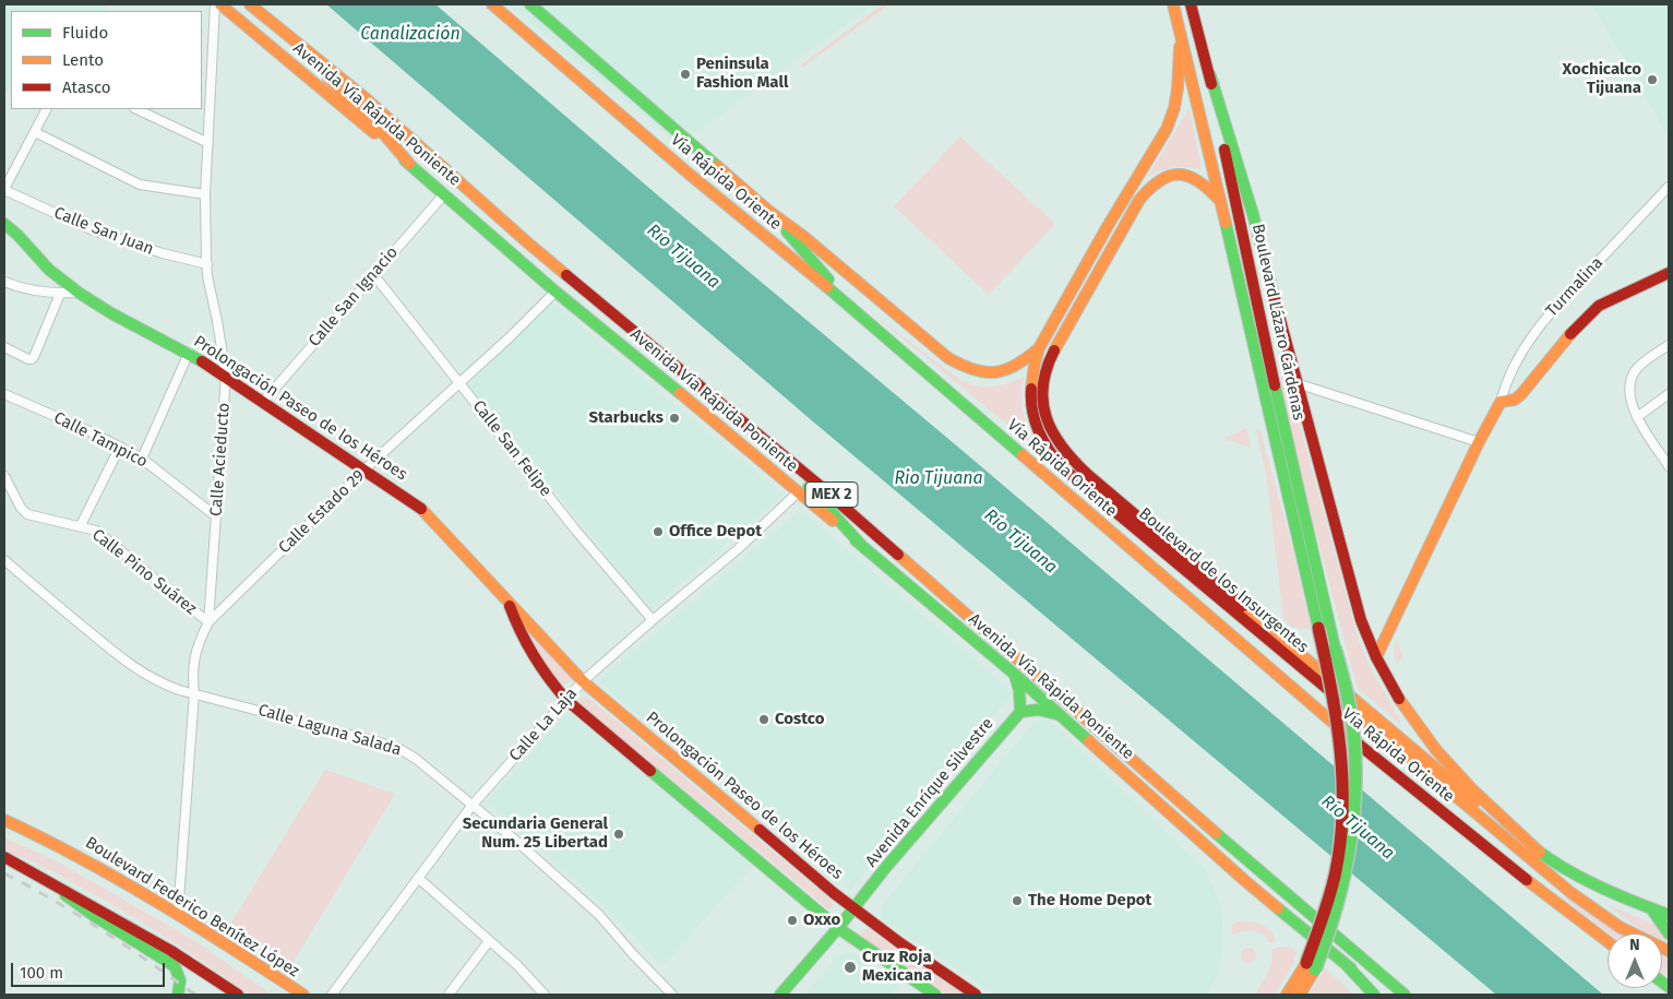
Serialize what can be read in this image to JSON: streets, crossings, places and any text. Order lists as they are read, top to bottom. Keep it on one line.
{"streets":{"main road":["Avenida Vía Rápida Poniente","Vía Rápida Oriente","Boulevard Lázaro Cárdenas","Prolongación Paseo de los Héroes","MEX 2","Boulevard de los Insurgentes","Avenida Enríque Silvestre","Boulevard Federico Benítez López"],"street":["Calle San Juan","Turmalina","Calle San Ignacio","Calle Tampico","Calle San Felipe","Calle Acieducto","Calle Estado 29","Calle Pino Suárez","Calle La Laja","Calle Laguna Salada"]},"crossings":[["Avenida Vía Rápida Poniente","Calle San Ignacio"],["Avenida Vía Rápida Poniente","Calle Estado 29"],["Avenida Vía Rápida Poniente","Calle La Laja"],["Calle San Juan","Calle Acieducto"],["Calle San Ignacio","Prolongación Paseo de los Héroes"],["Calle San Ignacio","Calle San Felipe"],["Boulevard Lázaro Cárdenas","Boulevard de los Insurgentes"],["Prolongación Paseo de los Héroes","Calle Acieducto"],["Prolongación Paseo de los Héroes","Calle Estado 29"],["Prolongación Paseo de los Héroes","Calle La Laja"],["Prolongación Paseo de los Héroes","Avenida Enríque Silvestre"],["Calle Tampico","Calle Acieducto"],["Calle San Felipe","Calle Estado 29"],["Calle San Felipe","Calle La Laja"],["Calle Acieducto","Calle Estado 29"],["Calle Acieducto","Calle Pino Suárez"],["Calle Acieducto","Calle Laguna Salada"],["Calle Acieducto","Boulevard Federico Benítez López"],["Calle Estado 29","Calle Pino Suárez"],["Calle La Laja","Calle Laguna Salada"]],"water":["Canalización","Río Tijuana","Rio Tijuana"],"places":["Peninsula Fashion Mall","Xochicalco Tijuana","Starbucks","Office Depot","Costco","Secundaria General Num. 25 Libertad","The Home Depot","Oxxo","Cruz Roja Mexicana"],"legend":["Fluido","Lento","Atasco"],"scale_bar":"100 m","north":"top"}
